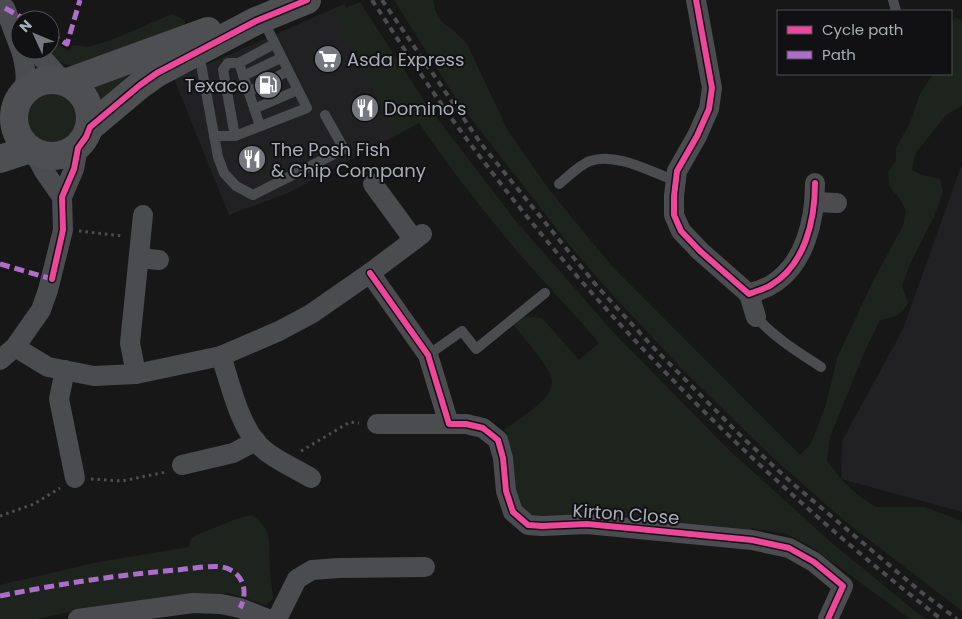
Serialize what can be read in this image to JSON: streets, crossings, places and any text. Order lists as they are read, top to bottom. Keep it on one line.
{"streets":{"street":["Kirton Close"]},"places":{"supermarket":["Asda Express"],"fuel station":["Texaco"],"restaurant":["Domino's","The Posh Fish & Chip Company"]},"legend":["Cycle path","Path"],"north":"top left"}
